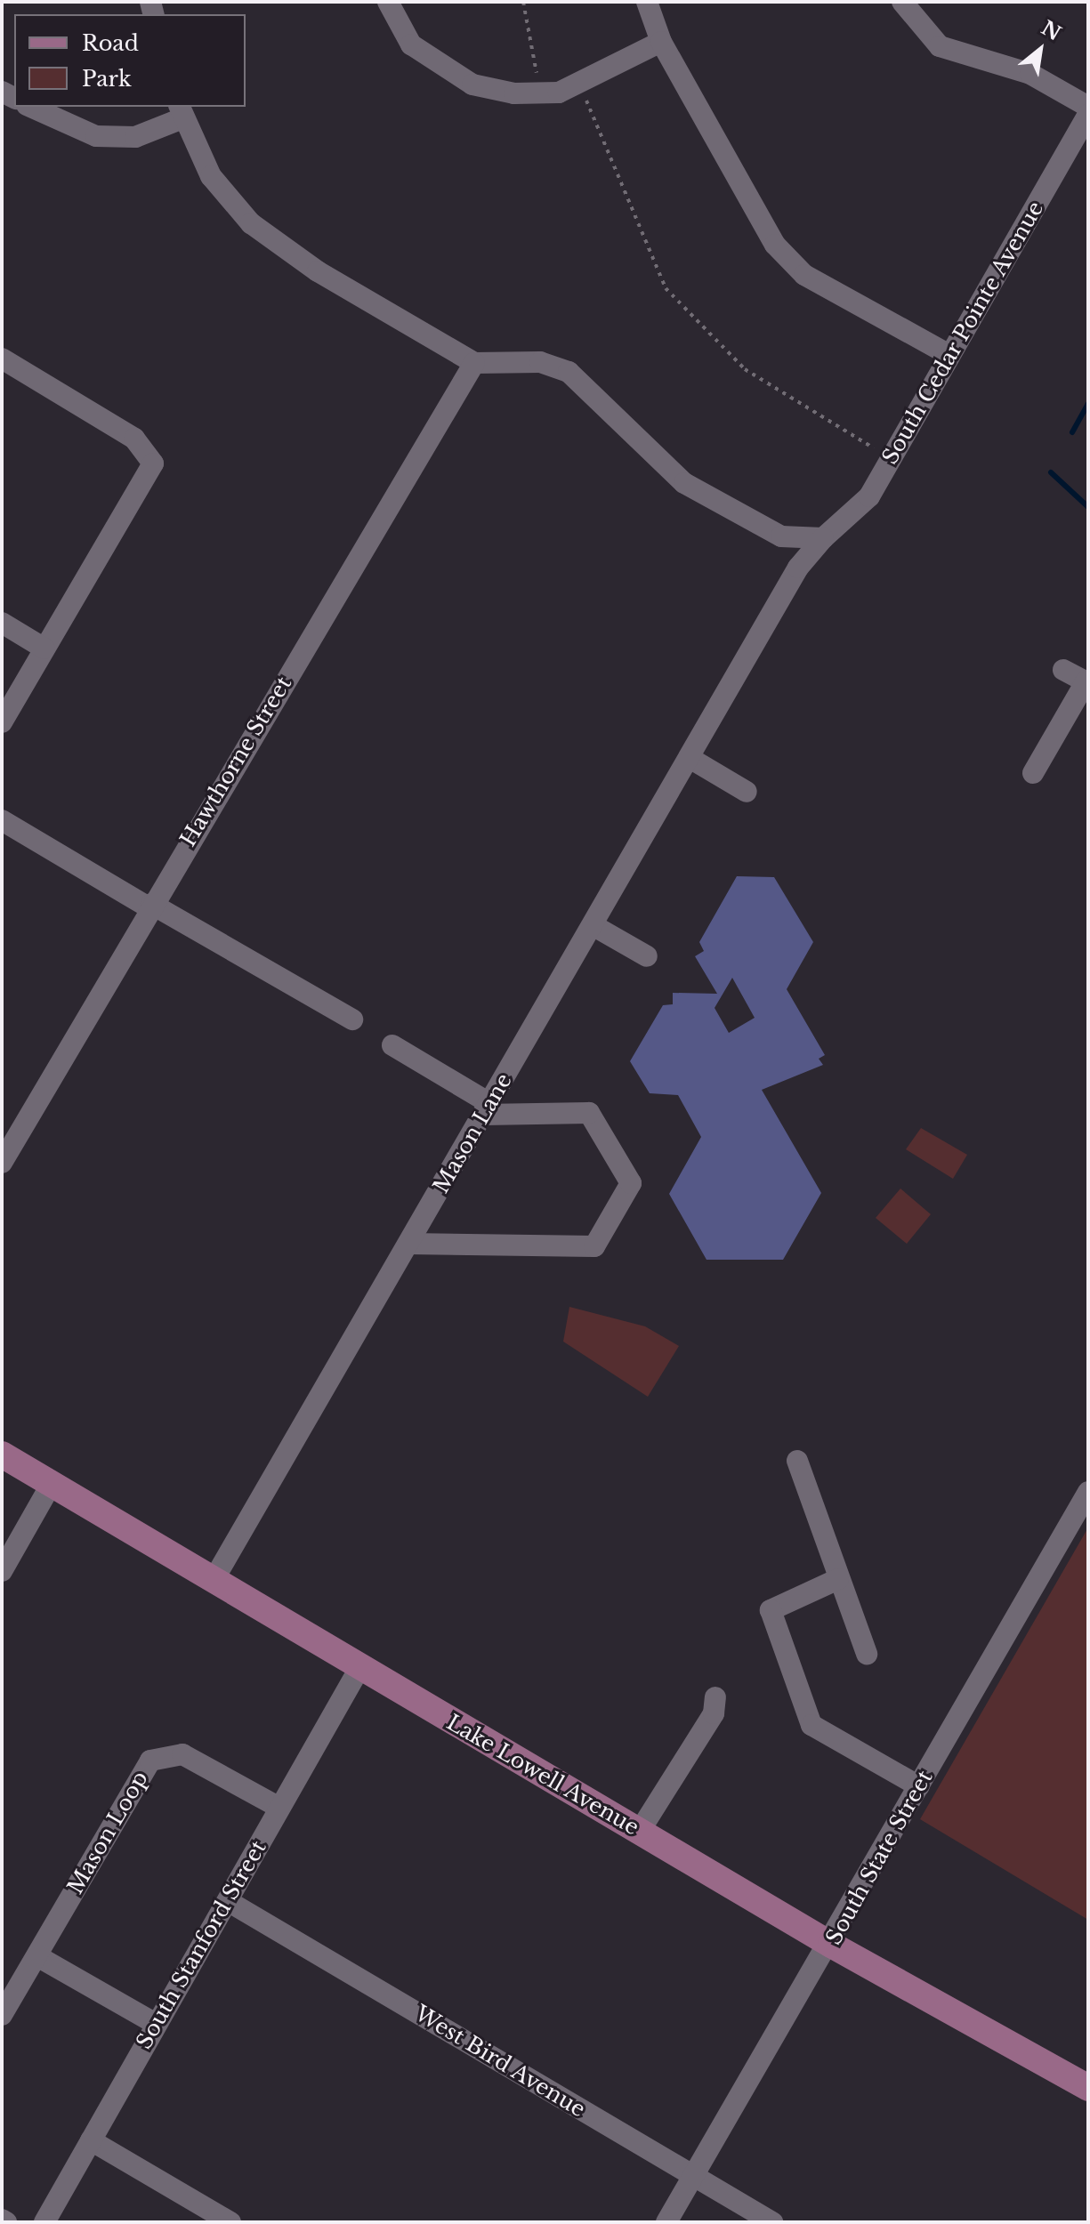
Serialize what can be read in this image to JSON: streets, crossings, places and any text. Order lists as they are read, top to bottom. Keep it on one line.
{"streets":{"main road":["Lake Lowell Avenue"],"street":["South Cedar Pointe Avenue","Hawthorne Street","Mason Lane","Mason Loop","South State Street","South Stanford Street","West Bird Avenue"]},"crossings":[["South Cedar Pointe Avenue","Mason Lane"],["Mason Lane","Lake Lowell Avenue"],["Lake Lowell Avenue","South State Street"],["Lake Lowell Avenue","South Stanford Street"],["Mason Loop","South Stanford Street"],["South State Street","West Bird Avenue"],["South Stanford Street","West Bird Avenue"]],"legend":["Road","Park"],"north":"top right"}
